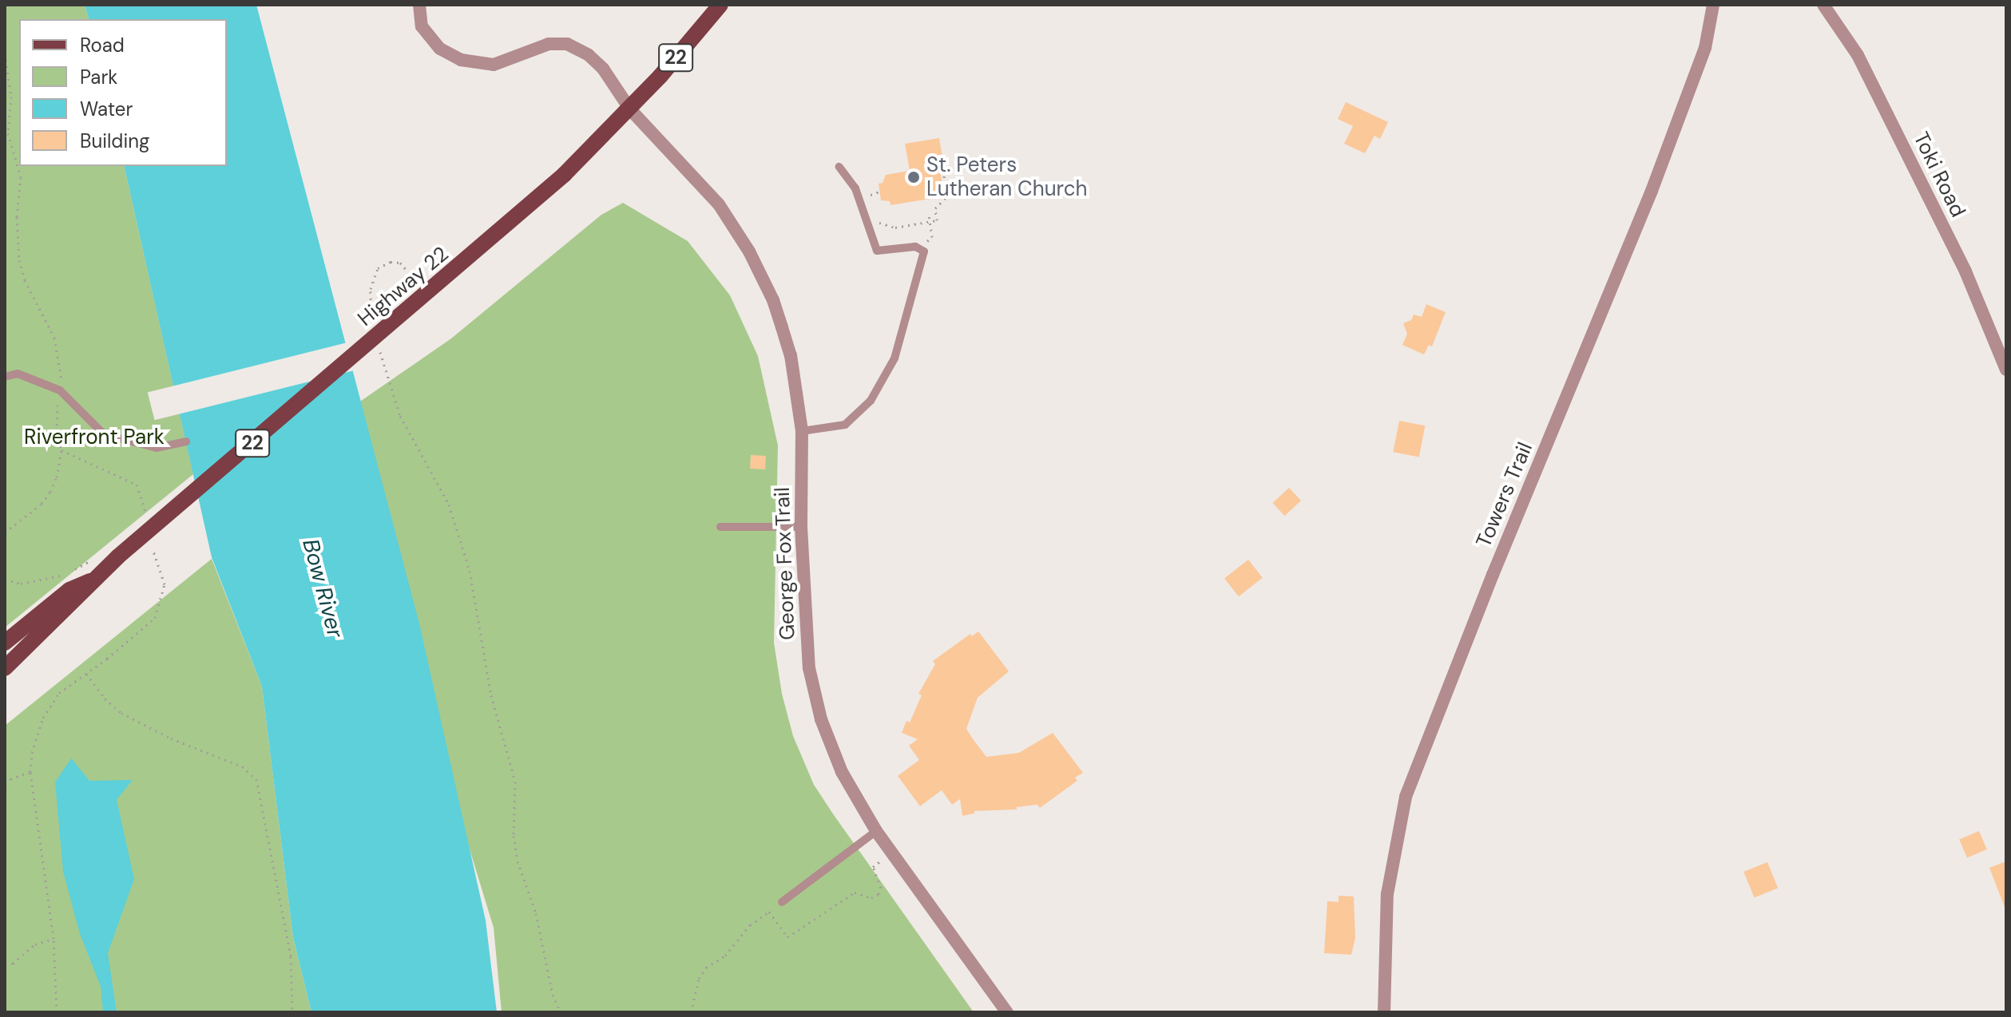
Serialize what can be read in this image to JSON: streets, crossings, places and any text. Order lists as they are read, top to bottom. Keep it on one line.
{"streets":{"main road":["22","Highway 22"],"street":["Toki Road","Towers Trail","George Fox Trail"]},"crossings":[["Highway 22","George Fox Trail"]],"water":["Bow River"],"parks":["Riverfront Park"],"places":["St. Peters Lutheran Church"],"legend":["Road","Park","Water","Building"]}
